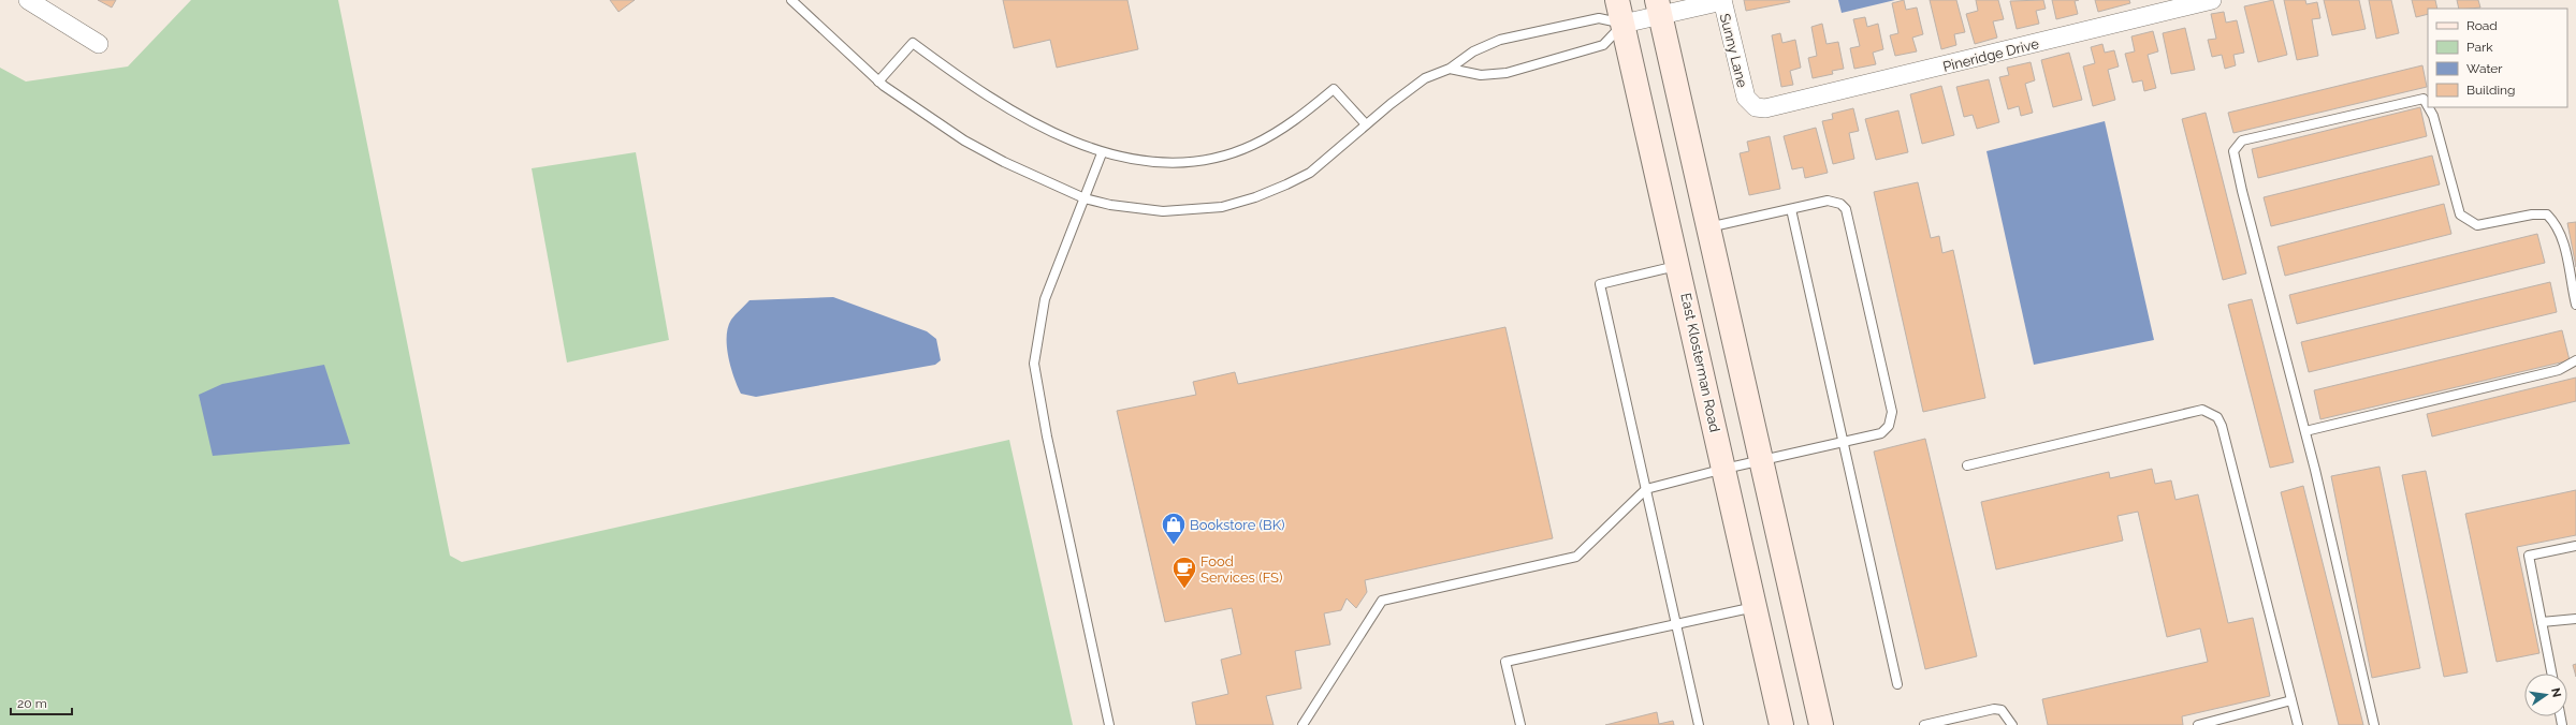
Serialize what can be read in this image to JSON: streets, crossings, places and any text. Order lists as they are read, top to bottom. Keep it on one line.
{"streets":{"main road":["East Klosterman Road"],"street":["Sunny Lane","Pineridge Drive"]},"crossings":[["Sunny Lane","Pineridge Drive"]],"places":{"shop":["Bookstore (BK)"],"cafe":["Food Services (FS)"]},"legend":["Road","Park","Water","Building"],"scale_bar":"20 m","north":"right"}
